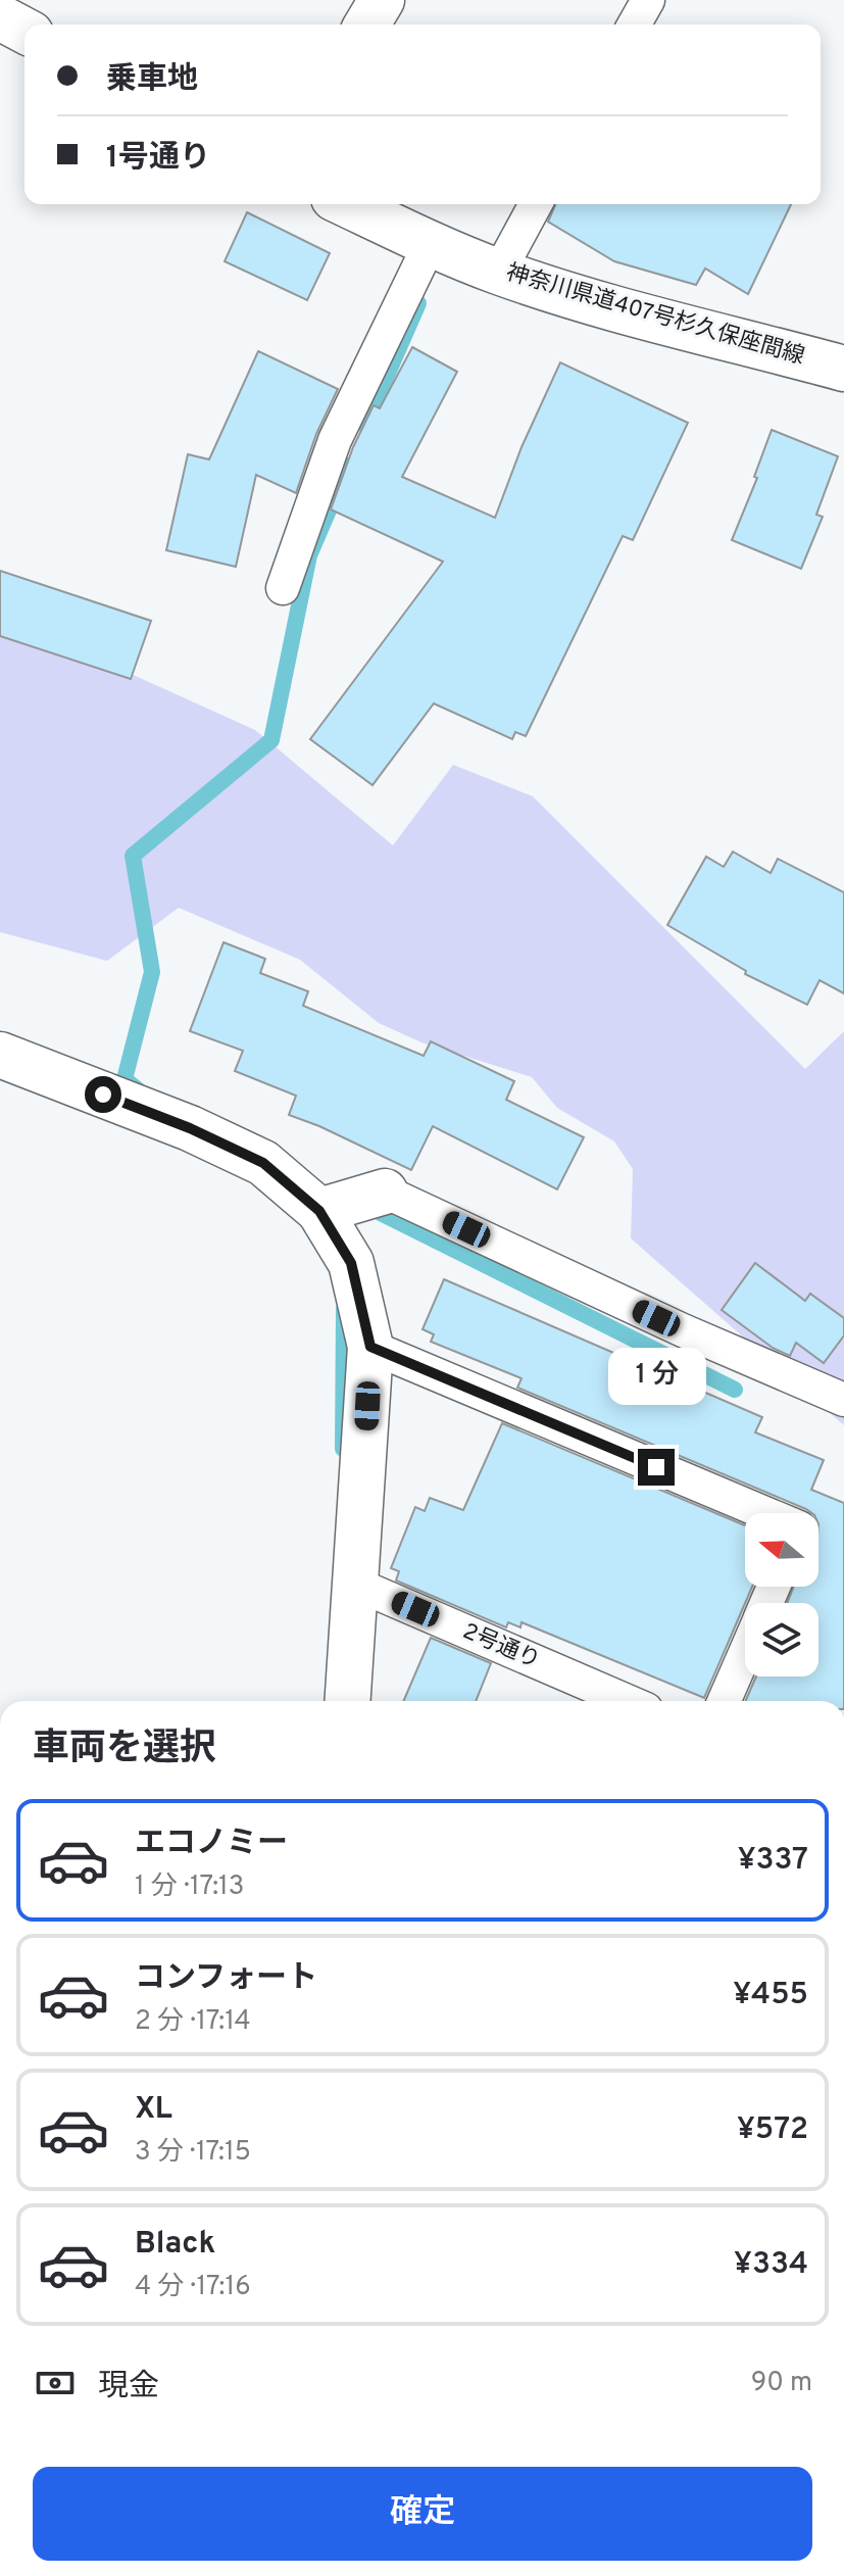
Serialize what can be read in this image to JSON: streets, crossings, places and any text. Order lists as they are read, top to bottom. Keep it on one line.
{"streets":{"street":["神奈川県道407号杉久保座間線"],"lane":["2号通り"]},"north":"left","page":{"banner":["乗車地","1号通り"],"bubble":"1 分","heading":"車両を選択","list":[{"name":"エコノミー","note":"1 分 · 17:13","value":"¥337"},{"name":"コンフォート","note":"2 分 · 17:14","value":"¥455"},{"name":"XL","note":"3 分 · 17:15","value":"¥572"},{"name":"Black","note":"4 分 · 17:16","value":"¥334"}],"pay":["現金","90 m"],"buttons":"確定"}}
